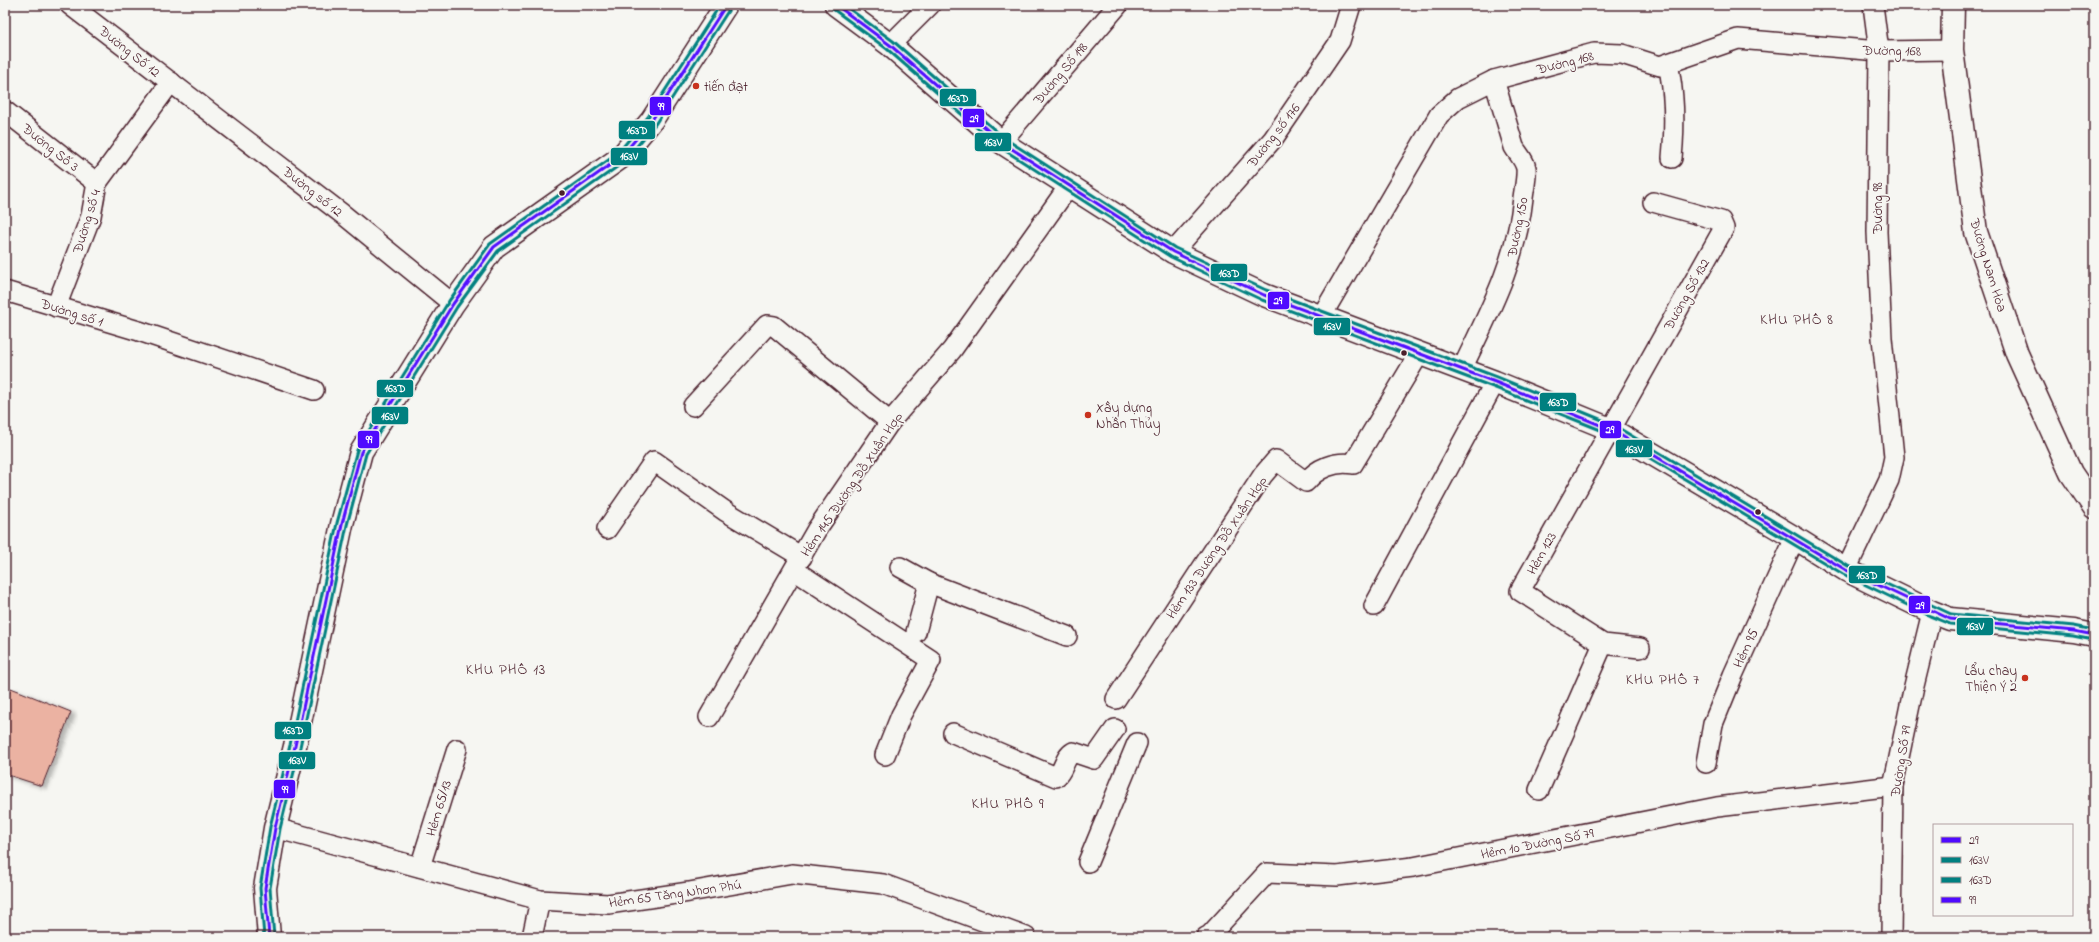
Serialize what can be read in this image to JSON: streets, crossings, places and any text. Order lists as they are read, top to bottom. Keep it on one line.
{"streets":{"street":["Đường 168","Đường Số 12","Đường Số 198","Đường số 176","Đường Số 3","Đường số 12","Đường 98","Đường số 4","Đường 150","Đường Nam Hòa","Đường Số 132","Đường số 1","Hẻm 145 Đường Đỗ Xuân Hợp","Hẻm 133 Đường Đỗ Xuân Hợp","Hẻm 123","Hẻm 95","Đường Số 79","Hẻm 65/13","Hẻm 10 Đường Số 79","Hẻm 65 Tăng Nhơn Phú"]},"crossings":[["Đường 168","Đường 98"],["Đường 168","Đường 150"],["Đường 168","Đường Nam Hòa"],["Đường Số 12","Đường số 12"],["Đường Số 12","Đường số 4"],["Đường Số 3","Đường số 4"],["Đường số 12","Đường số 4"],["Đường số 4","Đường số 1"],["Đường Số 132","Hẻm 123"],["Đường Số 79","Hẻm 10 Đường Số 79"],["Hẻm 65/13","Hẻm 65 Tăng Nhơn Phú"]],"districts":["KHU PHỐ 8","KHU PHỐ 13","KHU PHỐ 7","KHU PHỐ 9"],"places":["tiến đạt","Xây dựng Nhân Thủy","Lẩu chay Thiện Ý 2"],"lines":["transit line 29","transit line 163D","transit line 99","transit line 163V"],"legend":["29","163V","163D","99"]}
